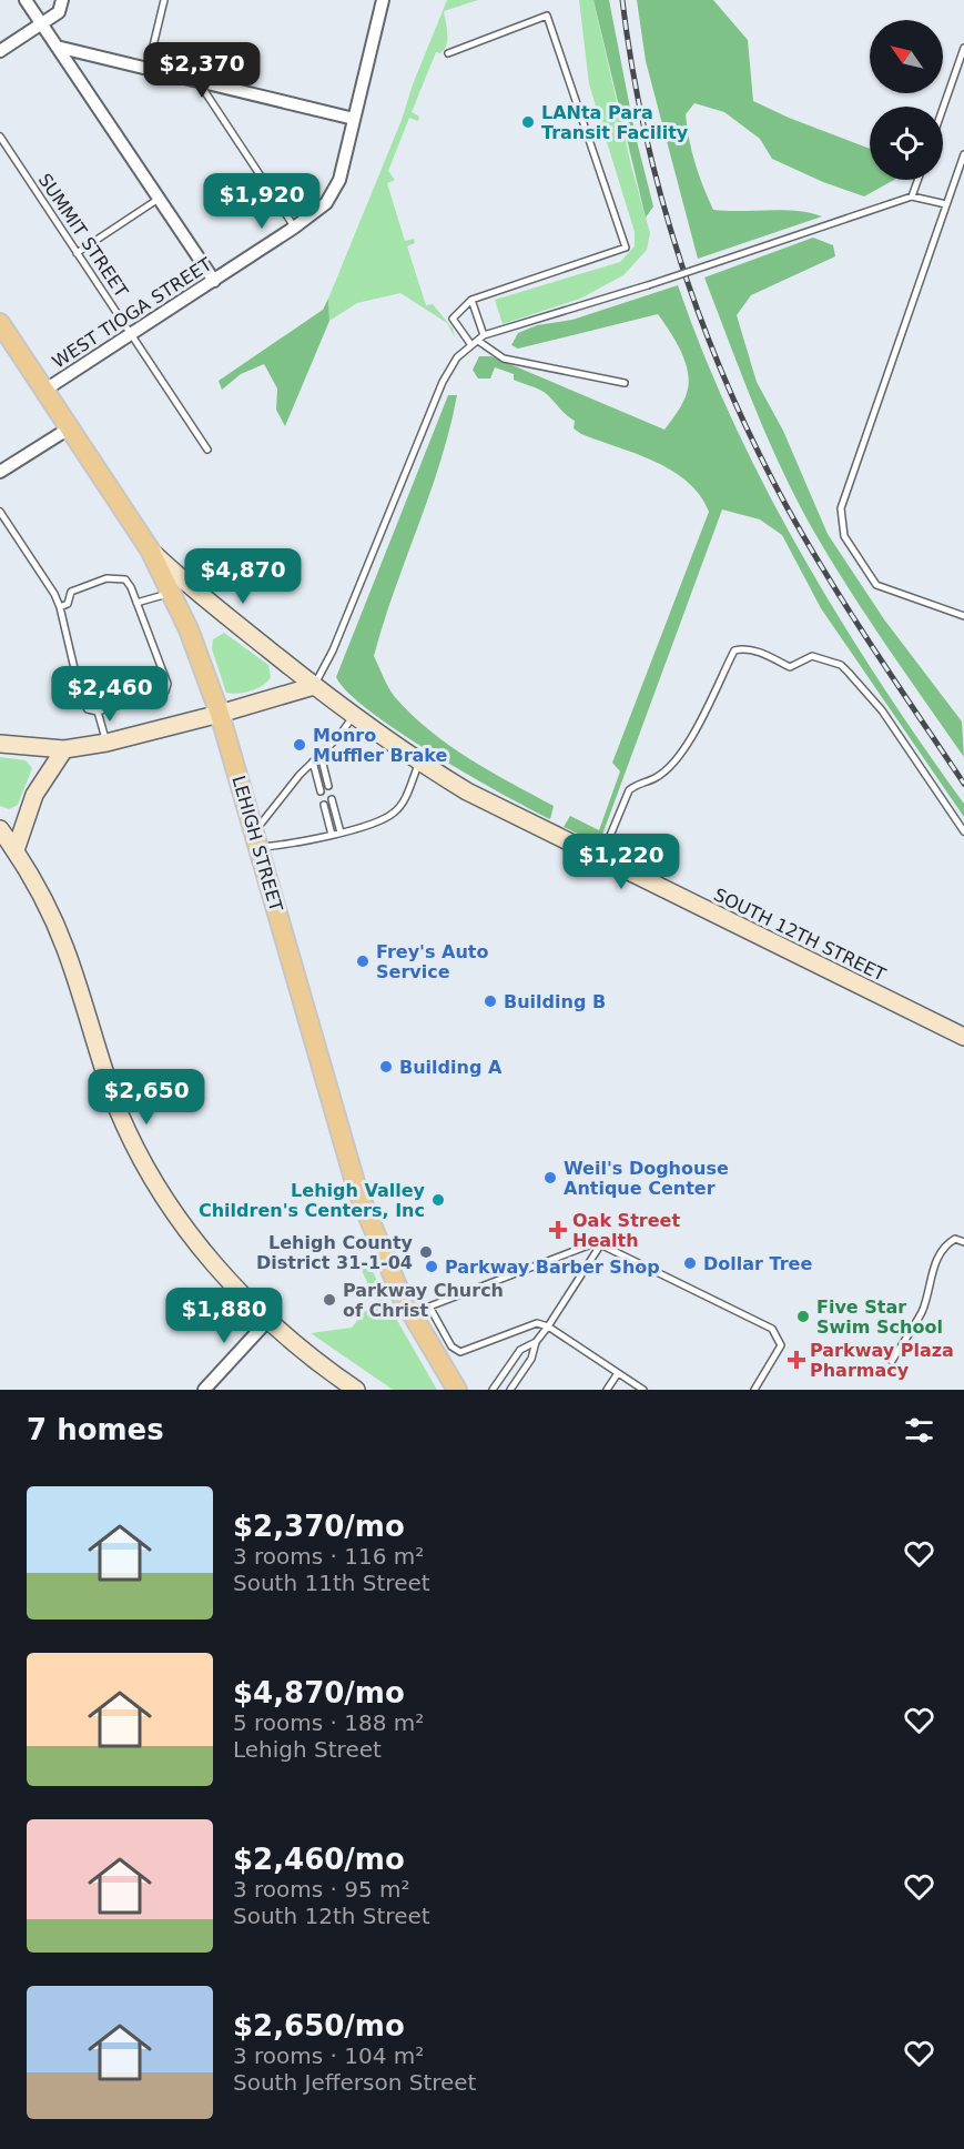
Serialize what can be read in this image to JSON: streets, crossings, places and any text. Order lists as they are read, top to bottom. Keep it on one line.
{"streets":{"main road":["LEHIGH STREET"],"street":["WEST TIOGA STREET","SOUTH 12TH STREET"],"lane":["SUMMIT STREET"]},"crossings":[["SUMMIT STREET","WEST TIOGA STREET"],["WEST TIOGA STREET","LEHIGH STREET"],["LEHIGH STREET","SOUTH 12TH STREET"]],"places":{"other":["LANta Para Transit Facility","Monro Muffler Brake","Frey's Auto Service","Building B","Building A","Weil's Doghouse Antique Center","Lehigh Valley Children's Centers, Inc","Lehigh County District 31-1-04","Dollar Tree","Parkway Barber Shop","Parkway Church of Christ","Five Star Swim School"],"health":["Oak Street Health","Parkway Plaza Pharmacy"]},"north":"top left","page":{"price":["$2,370","$1,920","$4,870","$2,460","$1,220","$2,650","$1,880"],"heading":"7 homes","list":[{"name":"$2,370/mo","note":"3 rooms · 116 m² · South 11th Street"},{"name":"$4,870/mo","note":"5 rooms · 188 m² · Lehigh Street"},{"name":"$2,460/mo","note":"3 rooms · 95 m² · South 12th Street"},{"name":"$2,650/mo","note":"3 rooms · 104 m² · South Jefferson Street"}]}}
